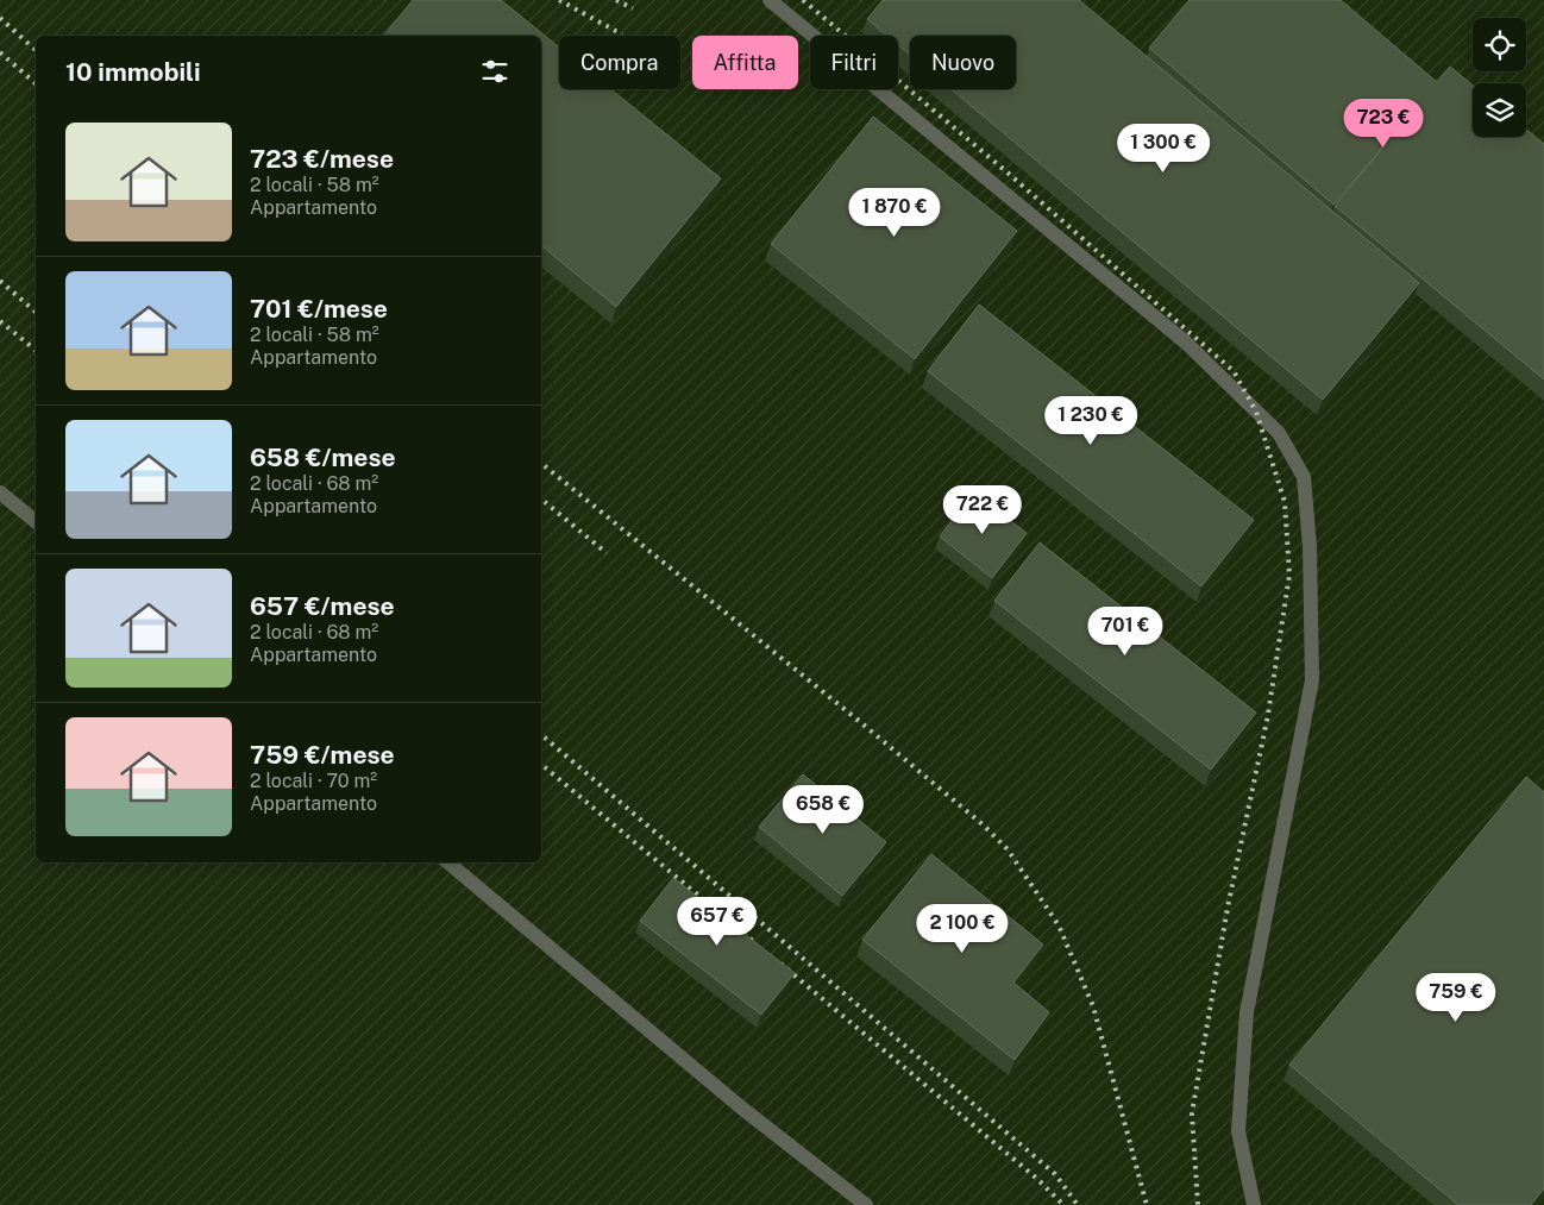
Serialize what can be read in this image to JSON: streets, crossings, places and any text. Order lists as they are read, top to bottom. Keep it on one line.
{"page":{"chip":["Compra","Affitta","Filtri","Nuovo"],"heading":"10 immobili","price":["723 €","1 300 €","1 870 €","1 230 €","722 €","701 €","658 €","657 €","2 100 €","759 €"],"list":[{"name":"723 €/mese","note":"2 locali · 58 m² · Appartamento"},{"name":"701 €/mese","note":"2 locali · 58 m² · Appartamento"},{"name":"658 €/mese","note":"2 locali · 68 m² · Appartamento"},{"name":"657 €/mese","note":"2 locali · 68 m² · Appartamento"},{"name":"759 €/mese","note":"2 locali · 70 m² · Appartamento"}]}}
